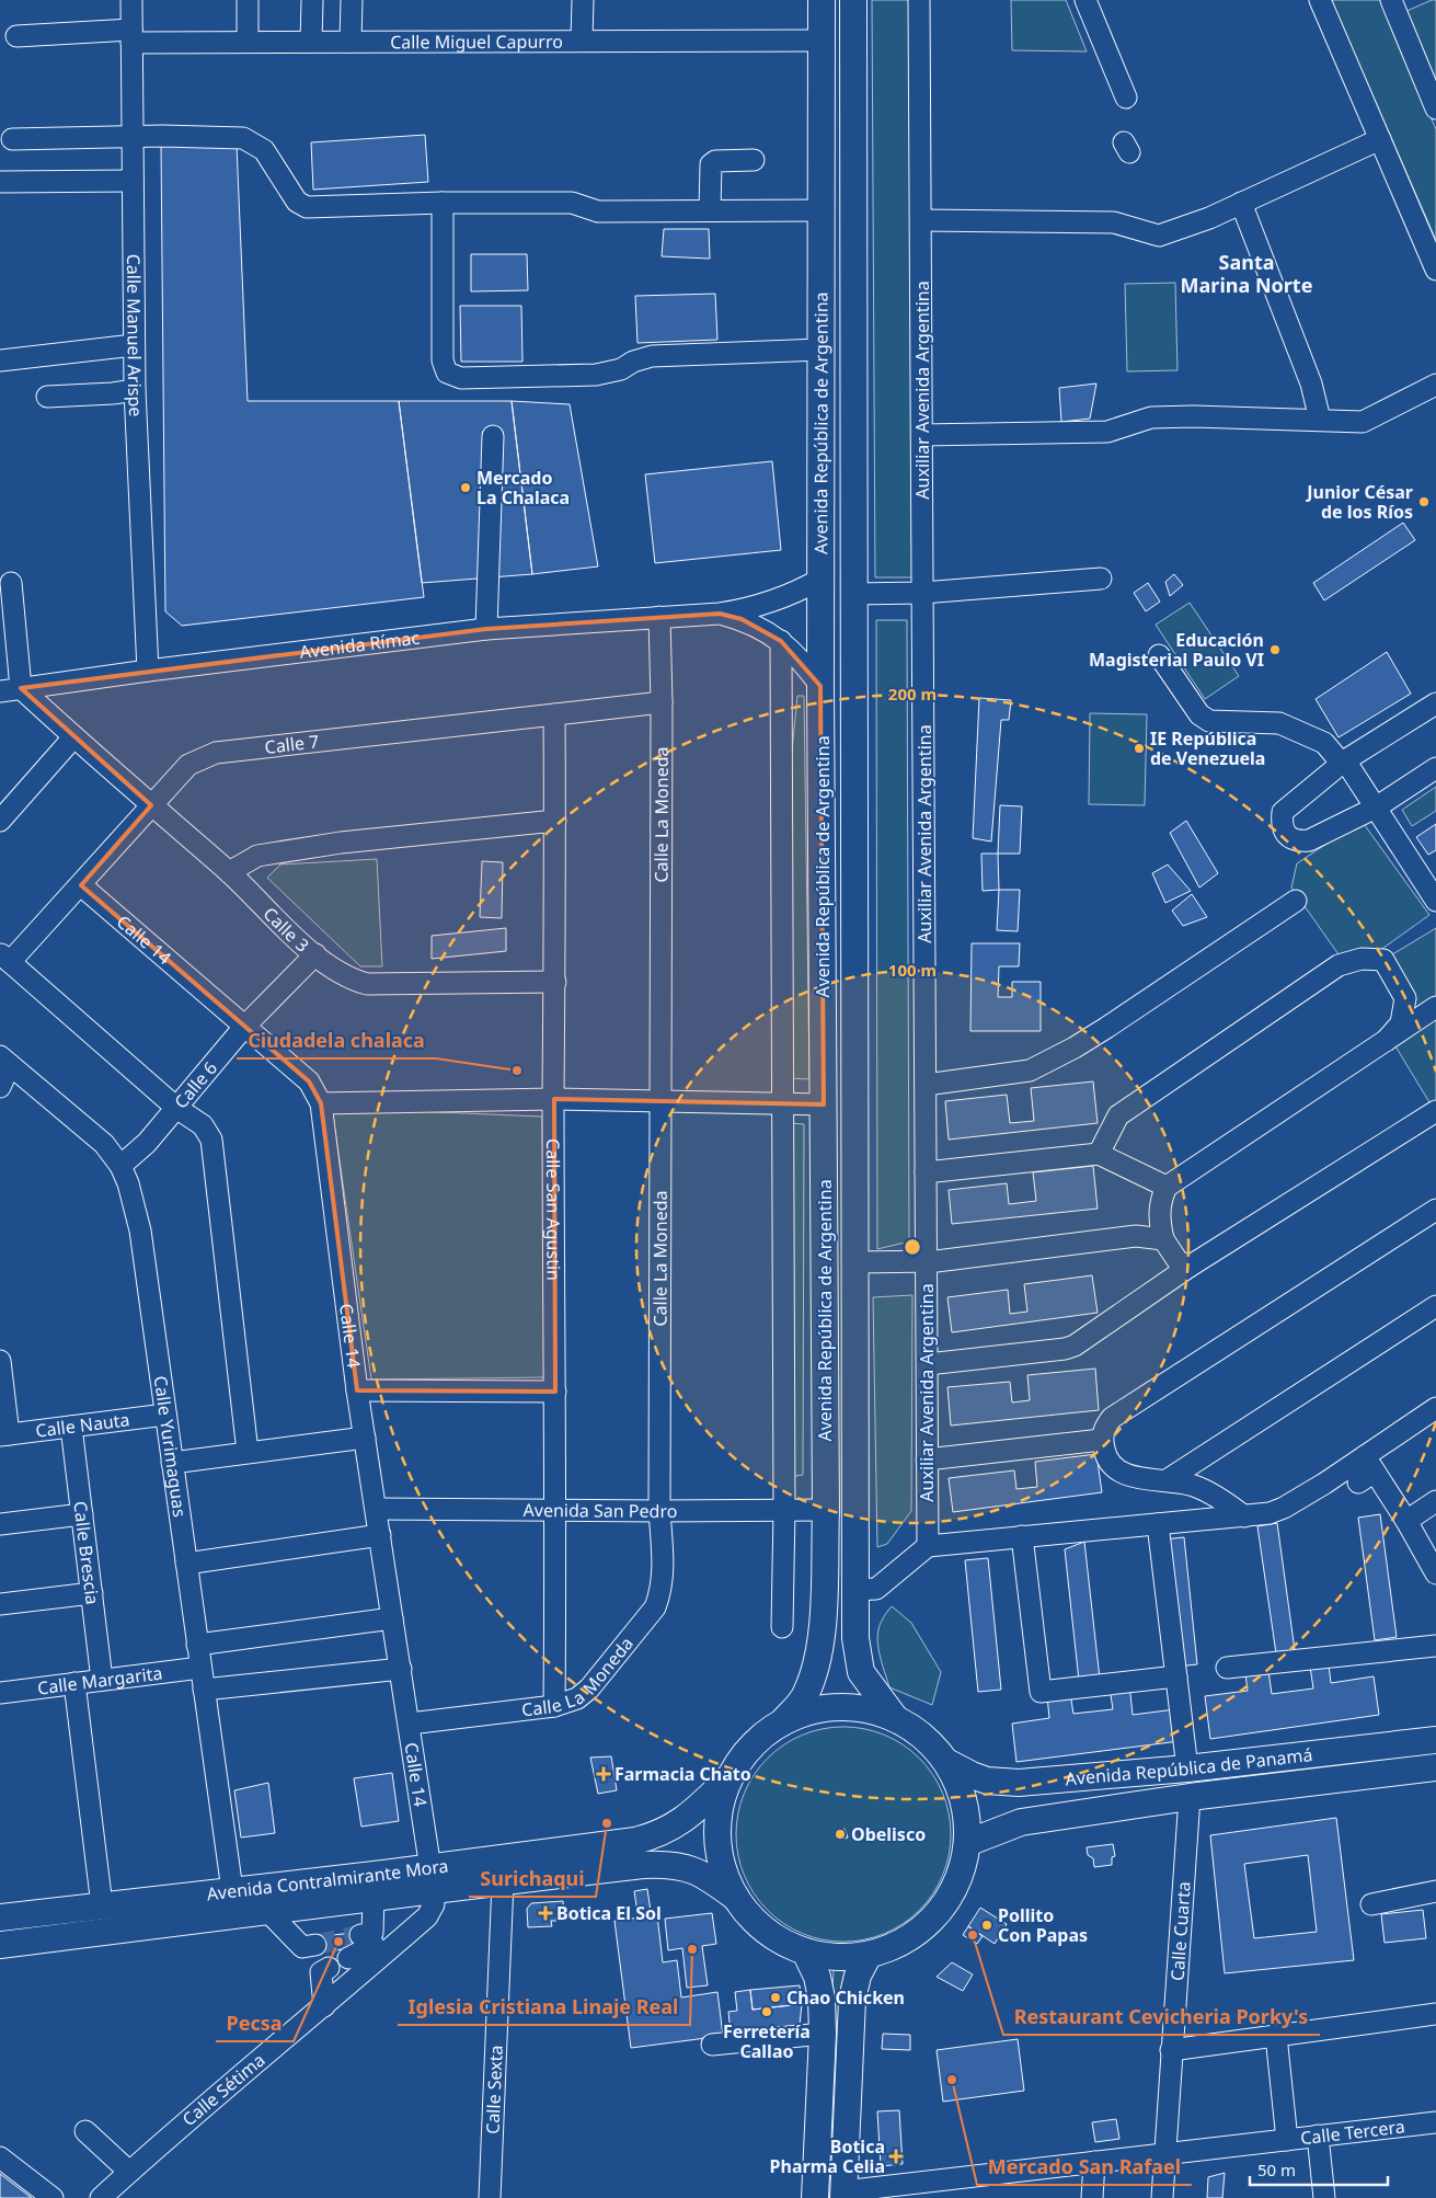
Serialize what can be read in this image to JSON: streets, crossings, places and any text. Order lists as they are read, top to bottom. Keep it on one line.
{"streets":{"main road":["Avenida República de Argentina","Avenida República de Panamá","Avenida Contralmirante Mora"],"street":["Calle Miguel Capurro","Calle Manuel Arispe","Auxiliar Avenida Argentina","Avenida Rímac","Calle 7","Calle La Moneda","Calle 3","Calle 14","Calle 6","Calle San Agustin","Calle Nauta","Calle Yurimaguas","Avenida San Pedro","Calle Brescia","Calle Margarita","Calle Cuarta","Calle Sétima","Calle Sexta","Calle Tercera"]},"crossings":[["Calle Miguel Capurro","Calle Manuel Arispe"],["Calle Miguel Capurro","Avenida República de Argentina"],["Calle Manuel Arispe","Avenida Rímac"],["Avenida República de Argentina","Avenida Rímac"],["Avenida República de Argentina","Avenida San Pedro"],["Avenida Rímac","Calle La Moneda"],["Avenida Rímac","Calle 3"],["Calle 7","Calle La Moneda"],["Calle 7","Calle 3"],["Calle 7","Calle 14"],["Calle 7","Calle San Agustin"],["Calle La Moneda","Calle 14"],["Calle La Moneda","Calle San Agustin"],["Calle La Moneda","Avenida San Pedro"],["Calle 3","Calle 6"],["Calle 3","Calle San Agustin"],["Calle 14","Calle 6"],["Calle 14","Avenida San Pedro"],["Calle 14","Avenida Contralmirante Mora"],["Calle 14","Calle Sétima"],["Calle 6","Calle Yurimaguas"],["Calle San Agustin","Avenida San Pedro"],["Calle Nauta","Calle Yurimaguas"],["Calle Nauta","Calle Brescia"],["Calle Yurimaguas","Calle Margarita"],["Calle Yurimaguas","Avenida Contralmirante Mora"],["Calle Brescia","Calle Margarita"],["Avenida República de Panamá","Calle Cuarta"],["Avenida Contralmirante Mora","Calle Sétima"],["Avenida Contralmirante Mora","Calle Sexta"],["Calle Cuarta","Calle Tercera"]],"districts":["Santa Marina Norte"],"places":{"other":["Mercado La Chalaca","Junior César de los Ríos","Educación Magisterial Paulo VI","IE República de Venezuela","Ciudadela chalaca","Surichaqui","Obelisco","Pollito Con Papas","Restaurant Cevicheria Porky's","Pecsa","Iglesia Cristiana Linaje Real","Chao Chicken","Ferretería Callao","Mercado San Rafael"],"health":["Farmacia Chato","Botica El Sol","Botica Pharma Celia"]},"scale_bar":"50 m","rings":["200 m","100 m"]}
